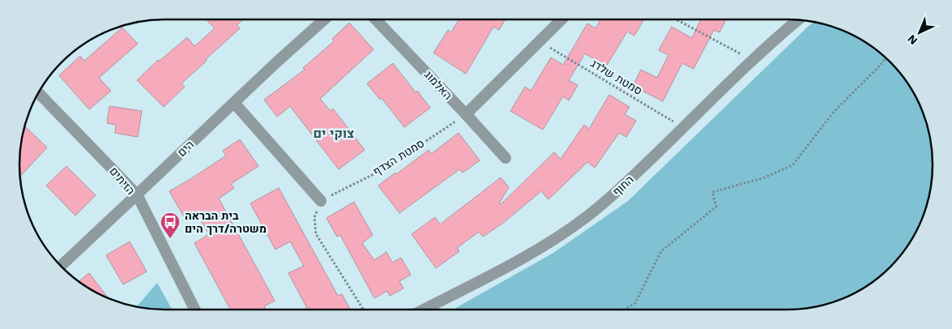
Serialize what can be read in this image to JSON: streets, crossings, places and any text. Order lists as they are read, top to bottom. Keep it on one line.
{"streets":{"street":["האלמוג","הים","הזיתים","החוף"],"path":["סמטת שלדג","סמטת הצדף"]},"crossings":[["סמטת שלדג","החוף"],["האלמוג","סמטת הצדף"],["הים","הזיתים"]],"districts":["צוקי ים"],"places":{"bus stop":["בית הבראה משטרה/דרך הים"]},"north":"bottom left"}
